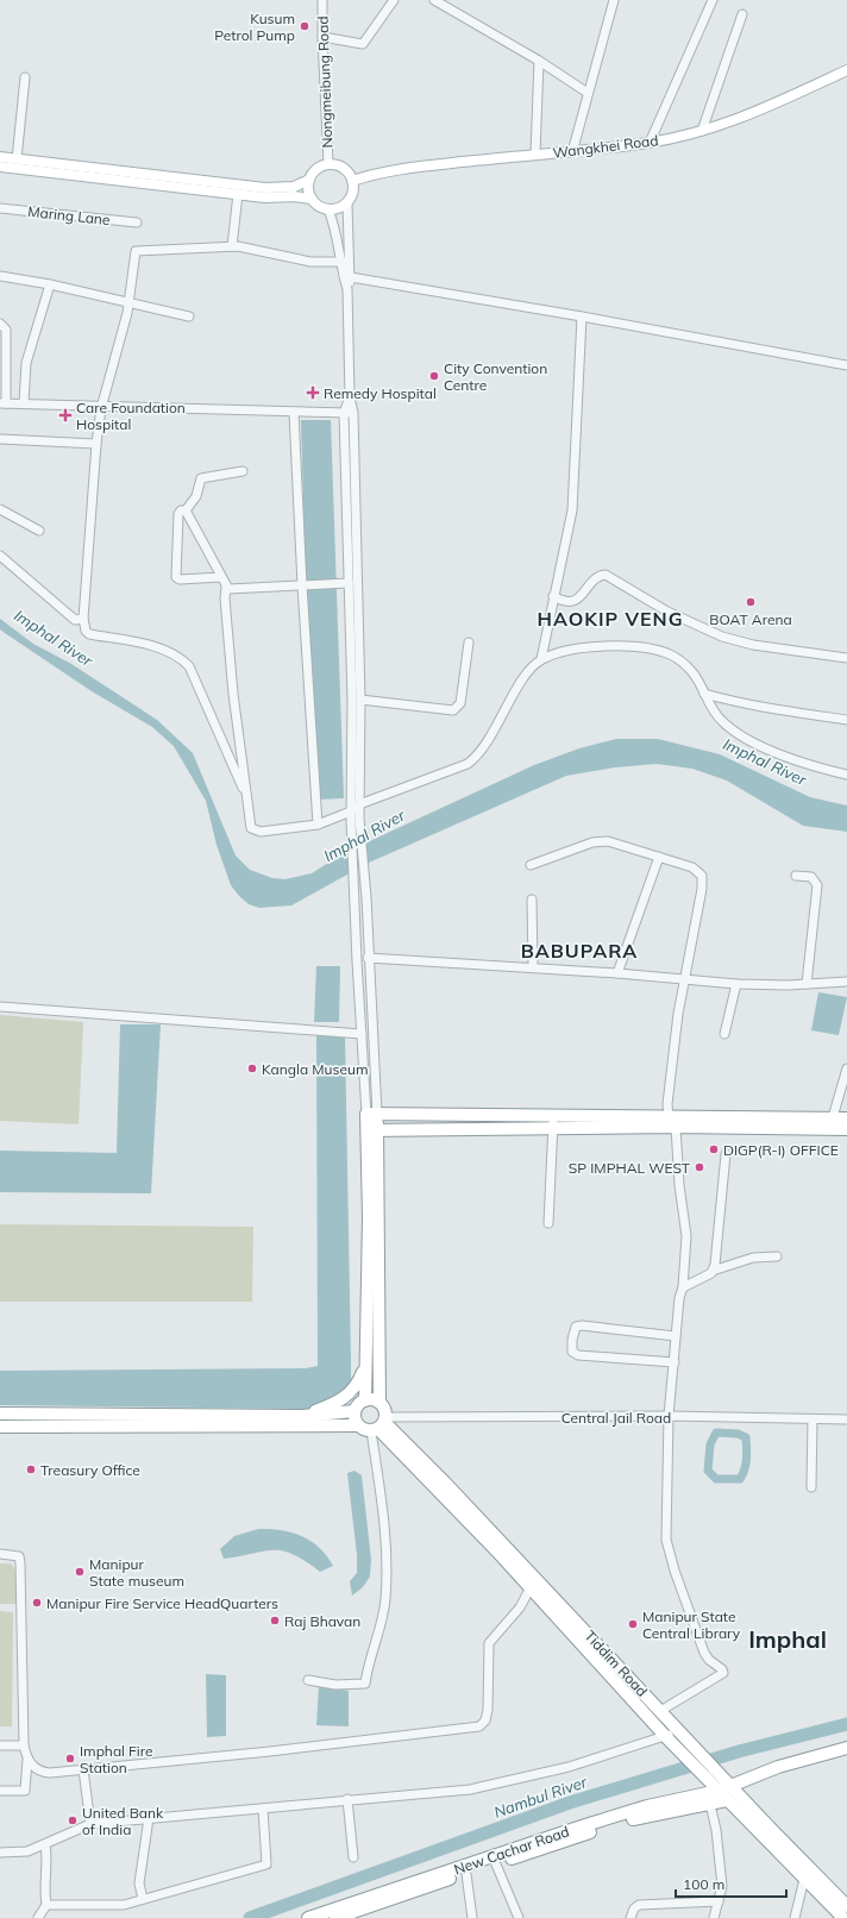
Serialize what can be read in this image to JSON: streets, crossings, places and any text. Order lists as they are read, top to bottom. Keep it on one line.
{"streets":{"highway":["Tiddim Road","New Cachar Road"],"main road":["Wangkhei Road"],"street":["Nongmeibung Road","Maring Lane","Central Jail Road"]},"crossings":[["Nongmeibung Road","Wangkhei Road"]],"districts":["HAOKIP VENG","BABUPARA","Imphal"],"water":["Imphal River","Nambul River"],"places":{"other":["Kusum Petrol Pump","City Convention Centre","BOAT Arena","Kangla Museum","DIGP(R-I) OFFICE","SP IMPHAL WEST","Treasury Office","Manipur State museum","Manipur Fire Service HeadQuarters","Raj Bhavan","Manipur State Central Library","Imphal Fire Station","United Bank of India"],"health":["Remedy Hospital","Care Foundation Hospital"]},"scale_bar":"100 m"}
